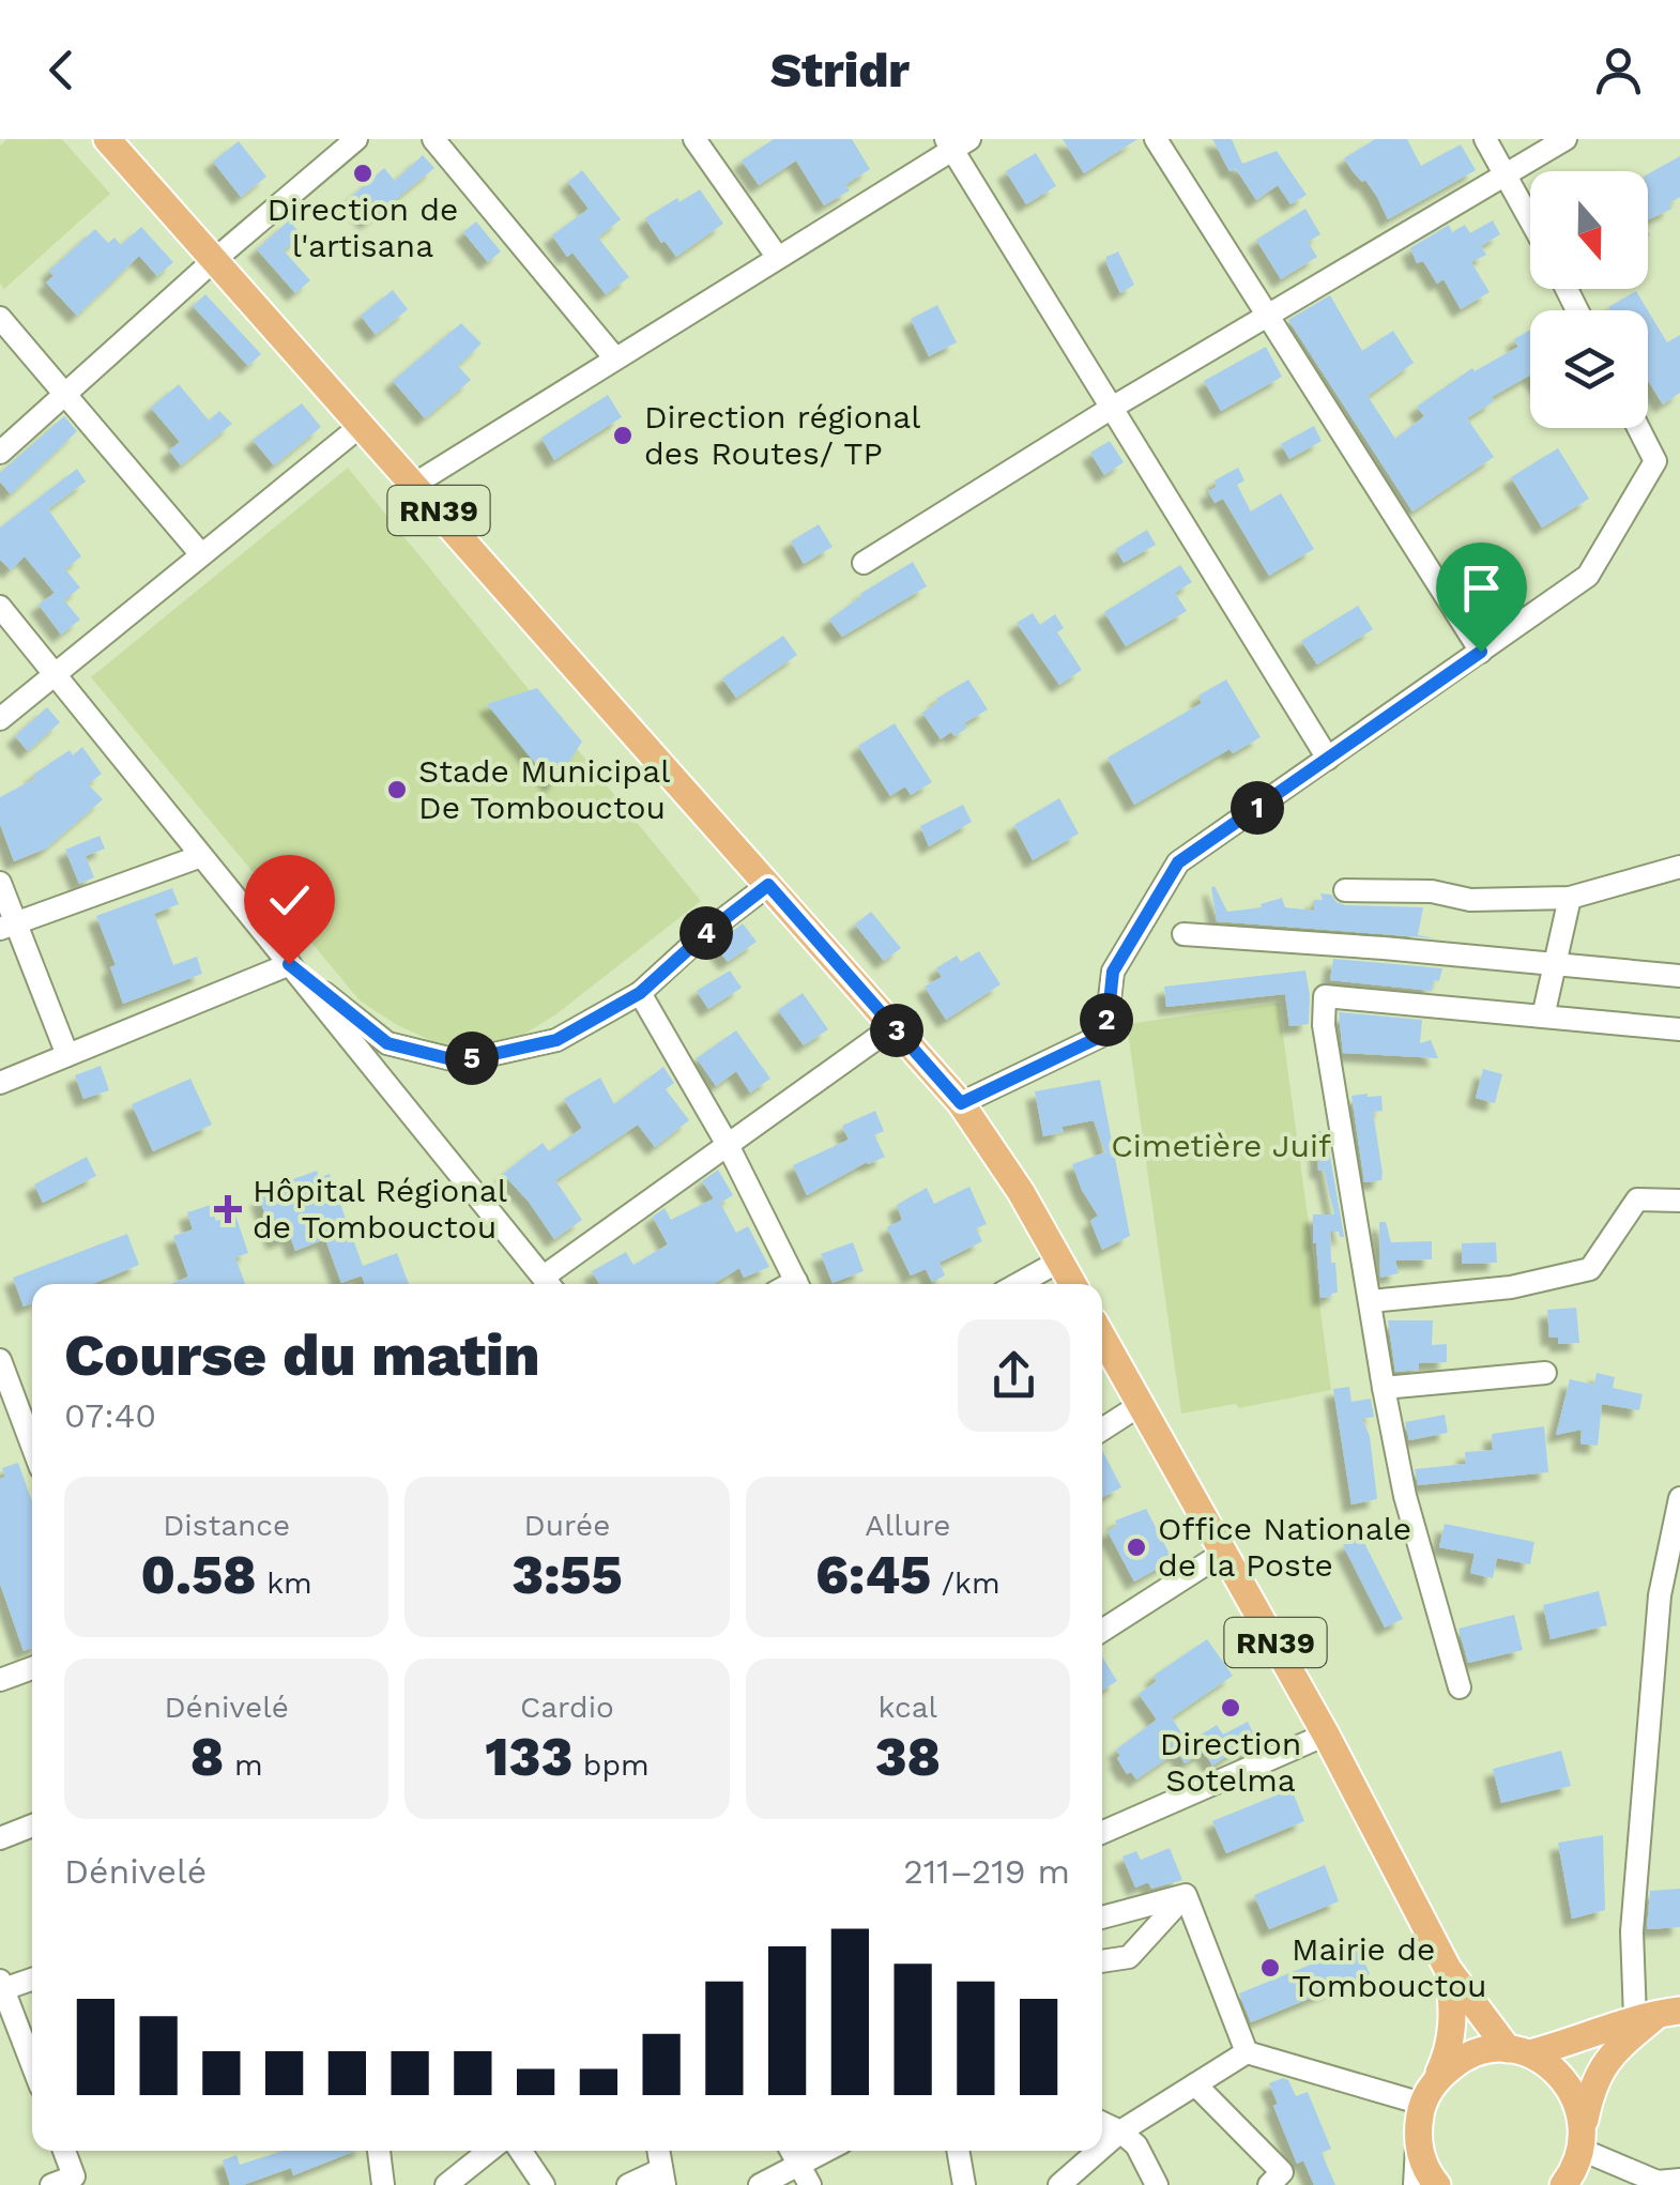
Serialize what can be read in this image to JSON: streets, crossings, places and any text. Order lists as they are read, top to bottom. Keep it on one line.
{"streets":{"main road":["RN39"]},"parks":["Cimetière Juif"],"places":{"other":["Direction de l'artisana","Direction régional des Routes/ TP","Stade Municipal De Tombouctou","Office Nationale de la Poste","Direction Sotelma","Mairie de Tombouctou"],"health":["Hôpital Régional de Tombouctou"]},"north":"bottom","page":{"header":"Stridr","pins":["1","4","2","3","5"],"heading":["Course du matin","07:40"],"stats":[["Distance","0.58 km"],["Durée","3:55"],["Allure","6:45 /km"],["Dénivelé","8 m"],["Cardio","133 bpm"],["kcal","38"]],"chart":["Dénivelé","211–219 m"]}}
